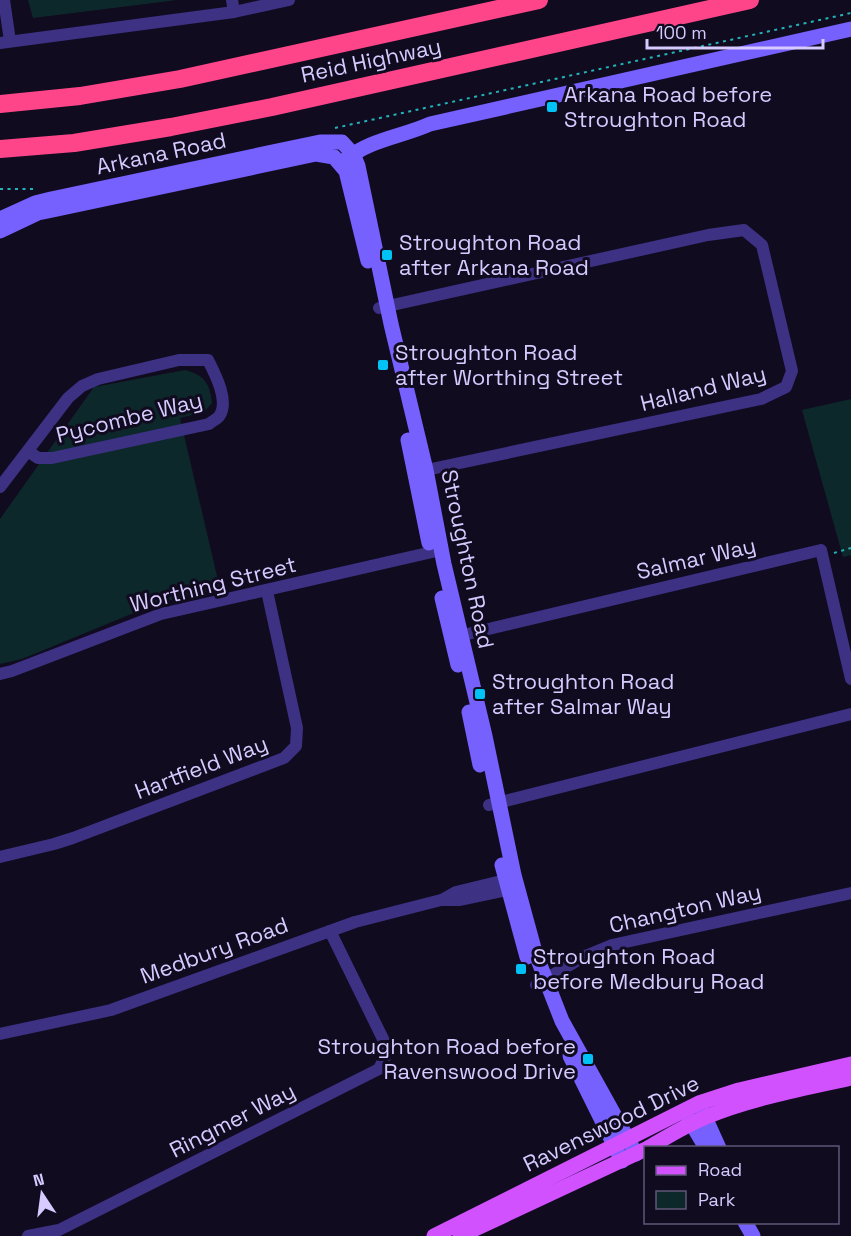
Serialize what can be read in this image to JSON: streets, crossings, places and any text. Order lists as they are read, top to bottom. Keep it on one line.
{"streets":{"highway":["Reid Highway"],"main road":["Ravenswood Drive"],"street":["Arkana Road","Halland Way","Pycombe Way","Salmar Way","Stroughton Road","Worthing Street","Hartfield Way","Changton Way","Medbury Road","Ringmer Way"]},"crossings":[["Arkana Road","Stroughton Road"],["Halland Way","Stroughton Road"],["Salmar Way","Stroughton Road"],["Stroughton Road","Worthing Street"],["Stroughton Road","Changton Way"],["Stroughton Road","Medbury Road"],["Stroughton Road","Ravenswood Drive"],["Worthing Street","Hartfield Way"],["Medbury Road","Ringmer Way"]],"places":{"transit":["Arkana Road before Stroughton Road","Stroughton Road after Arkana Road","Stroughton Road after Worthing Street","Stroughton Road after Salmar Way","Stroughton Road before Medbury Road","Stroughton Road before Ravenswood Drive"]},"legend":["Road","Park"],"scale_bar":"100 m","north":"top"}
